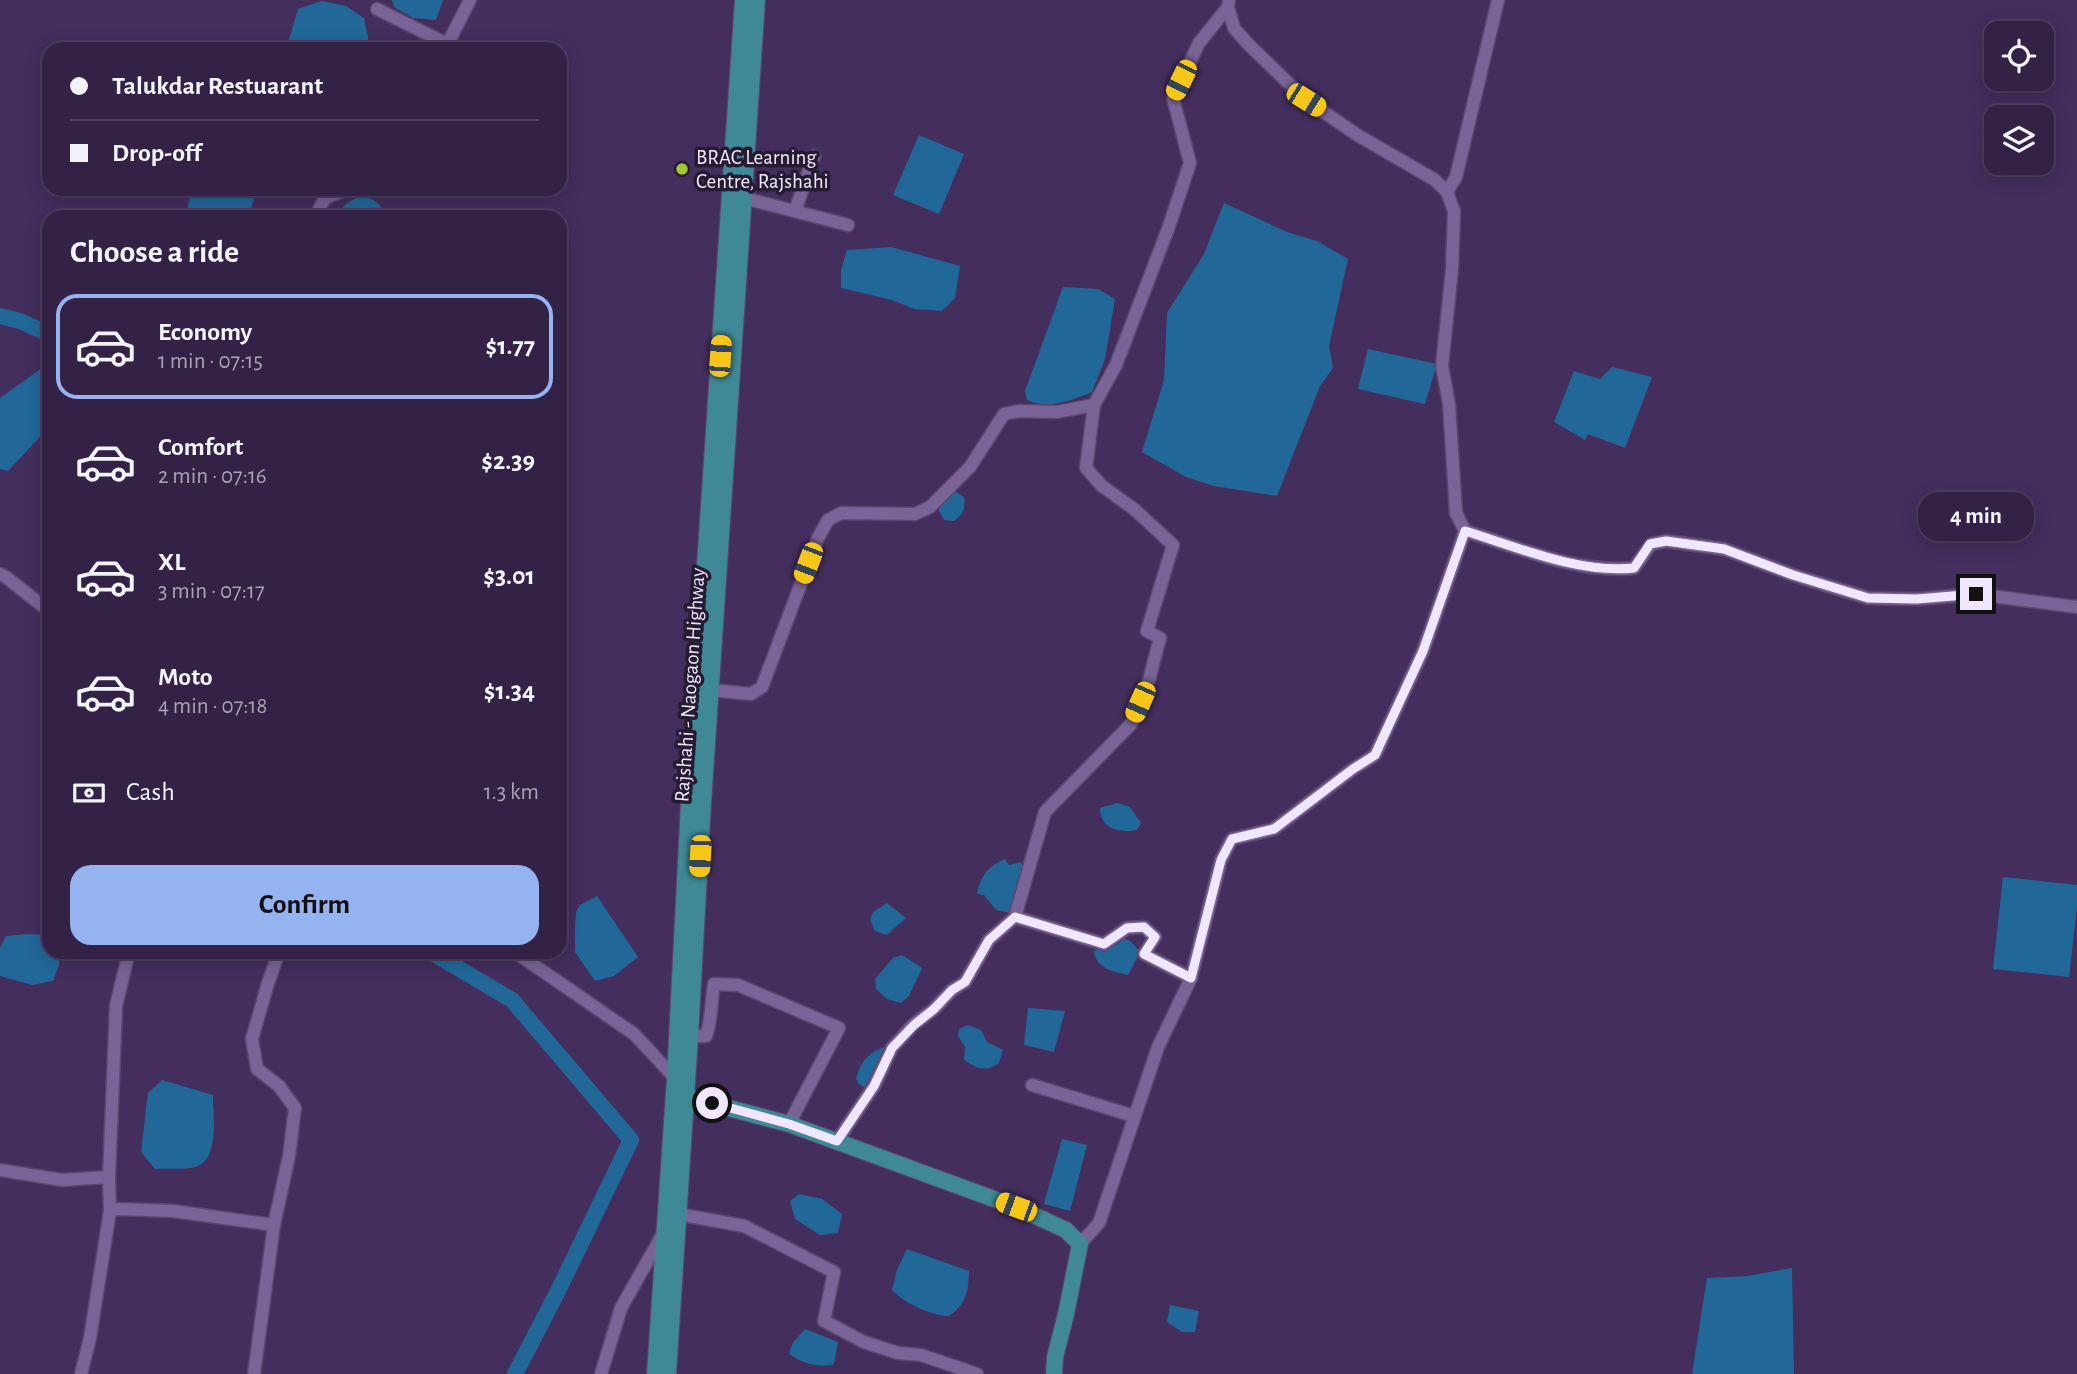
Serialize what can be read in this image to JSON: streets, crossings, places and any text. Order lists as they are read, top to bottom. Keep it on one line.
{"streets":{"main road":["Rajshahi - Naogaon Highway"]},"places":["BRAC Learning Centre, Rajshahi"],"page":{"banner":["Talukdar Restuarant","Drop-off"],"heading":"Choose a ride","list":[{"name":"Economy","note":"1 min · 07:15","value":"$1.77"},{"name":"Comfort","note":"2 min · 07:16","value":"$2.39"},{"name":"XL","note":"3 min · 07:17","value":"$3.01"},{"name":"Moto","note":"4 min · 07:18","value":"$1.34"}],"bubble":"4 min","pay":["Cash","1.3 km"],"buttons":"Confirm"}}
